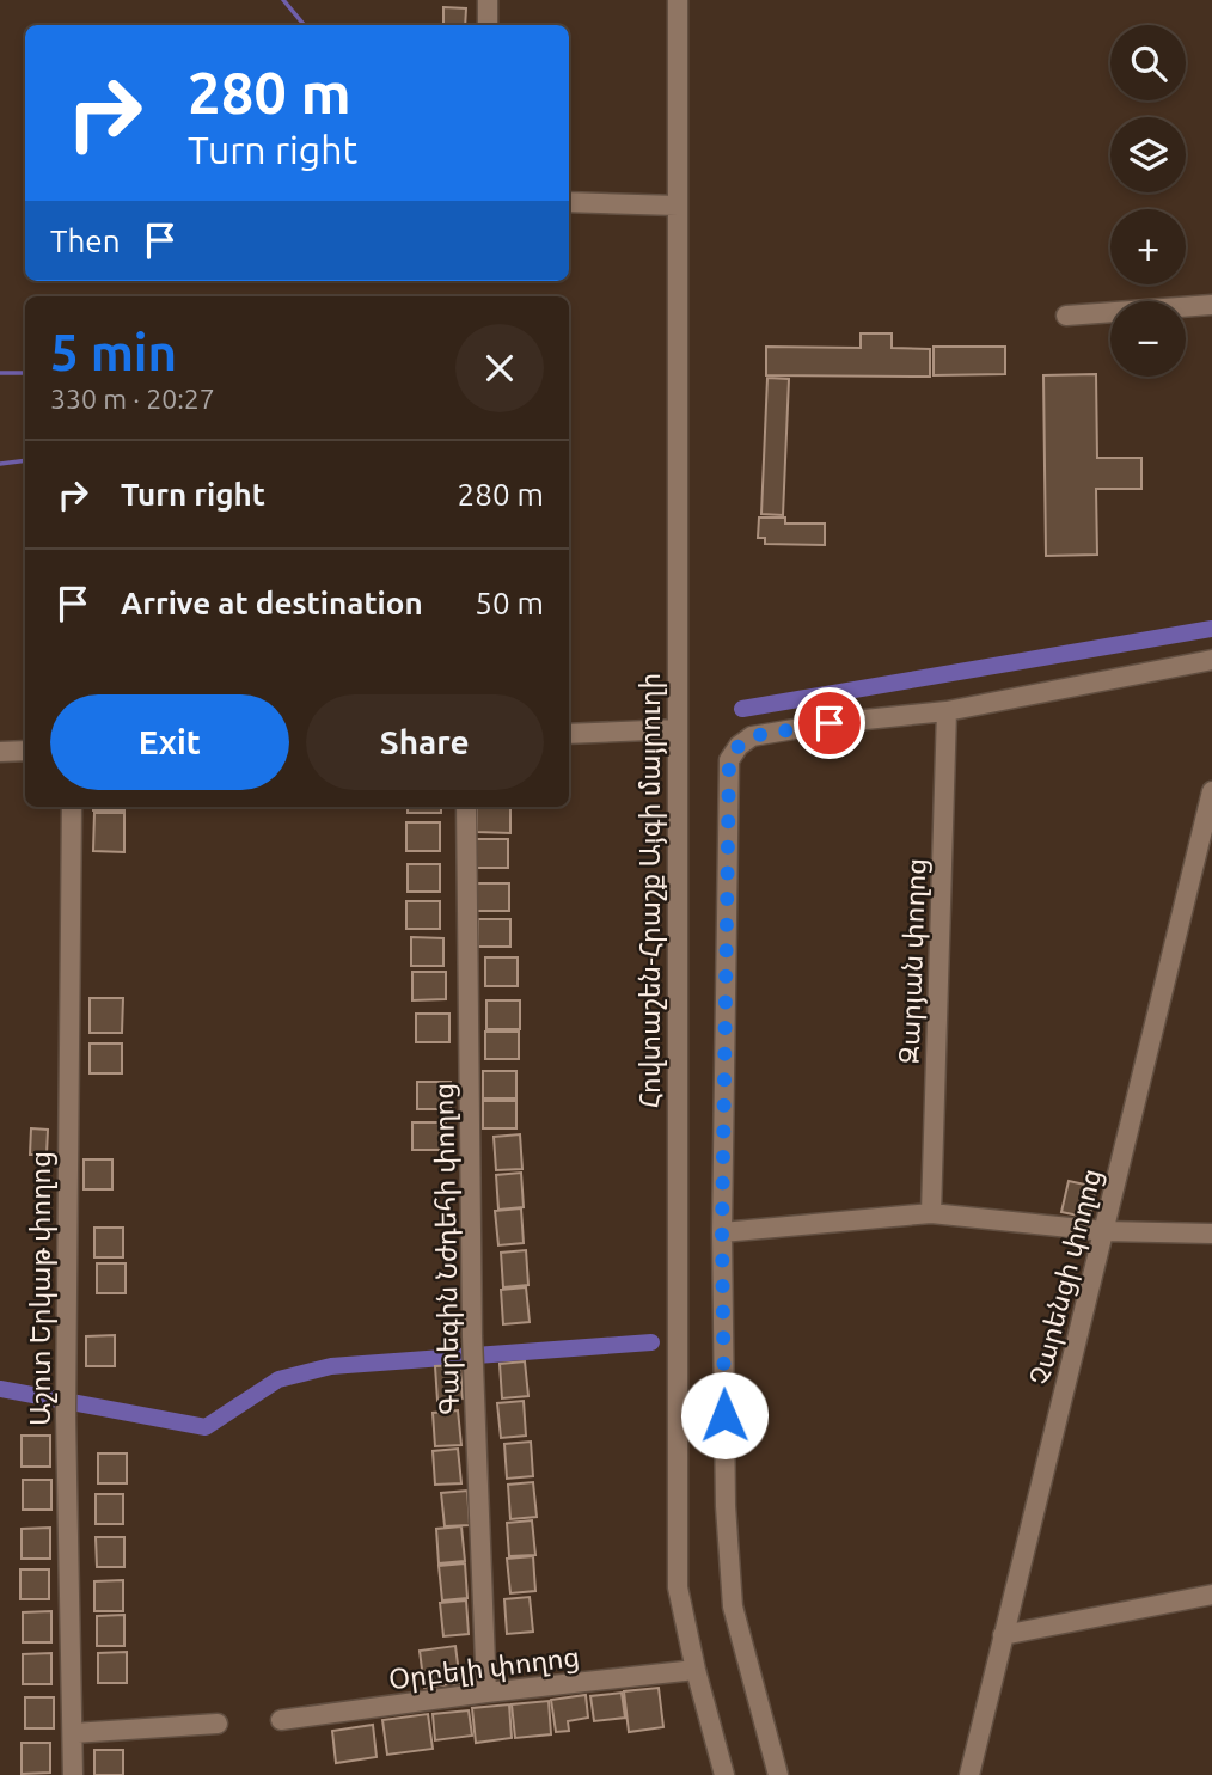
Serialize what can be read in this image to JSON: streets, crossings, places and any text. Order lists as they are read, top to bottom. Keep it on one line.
{"streets":{"street":["Հովտաշեն-Հրաշք Այգի մայրուղի","Զարյան փողոց","Գարեգին Նժդեհի փողոց","Չարենցի փողոց","Աշոտ Երկաթ փողոց","Օրբելի փողոց"]},"crossings":[["Հովտաշեն-Հրաշք Այգի մայրուղի","Օրբելի փողոց"],["Գարեգին Նժդեհի փողոց","Օրբելի փողոց"]],"page":{"map_buttons":["+","−"],"turn":["280 m","Turn right"],"then":"Then","heading":["5 min","330 m · 20:27"],"list":[{"name":"Turn right","value":"280 m"},{"name":"Arrive at destination","value":"50 m"}],"buttons":["Exit","Share"]}}
